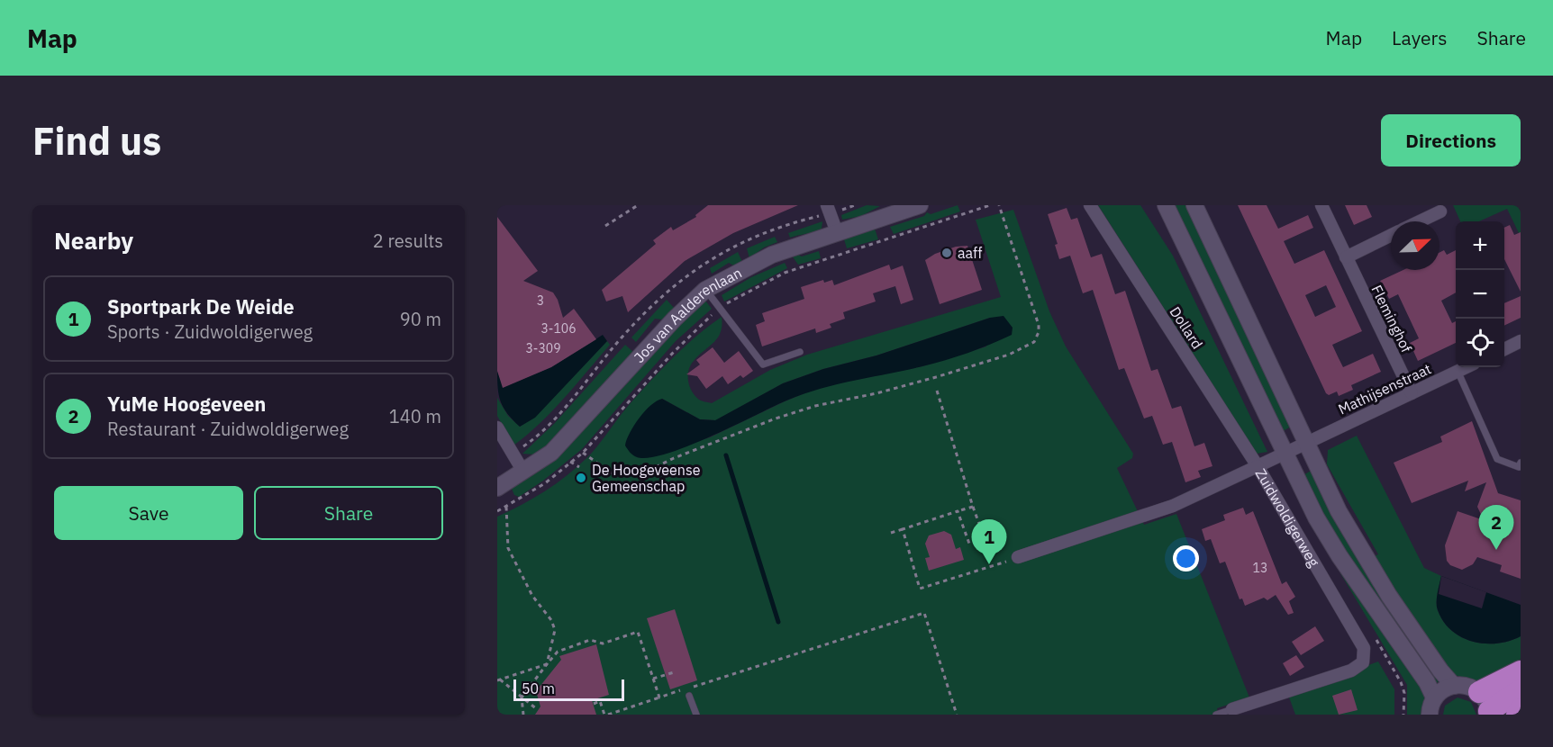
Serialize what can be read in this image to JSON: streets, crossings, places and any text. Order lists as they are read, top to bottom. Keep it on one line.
{"streets":{"main road":["Jos van Aalderenlaan","Zuidwoldigerweg"],"street":["Fleminghof","Dollard","Mathijsenstraat"]},"crossings":[["Fleminghof","Mathijsenstraat"],["Dollard","Mathijsenstraat"],["Dollard","Zuidwoldigerweg"],["Mathijsenstraat","Zuidwoldigerweg"]],"places":["aaff","De Hoogeveense Gemeenschap"],"house_numbers":["3","3-106","3-309","13"],"scale_bar":"50 m","north":"top right","page":{"header":"Map","nav":["Map","Layers","Share"],"buttons":["Directions",["Save","Share"]],"title":"Find us","heading":["Nearby","2 results"],"map_buttons":["+","−"],"list":[{"mark":"1","name":"Sportpark De Weide","note":"Sports · Zuidwoldigerweg","value":"90 m"},{"mark":"2","name":"YuMe Hoogeveen","note":"Restaurant · Zuidwoldigerweg","value":"140 m"}],"pins":["2","1"],"scale":"50 m"}}
